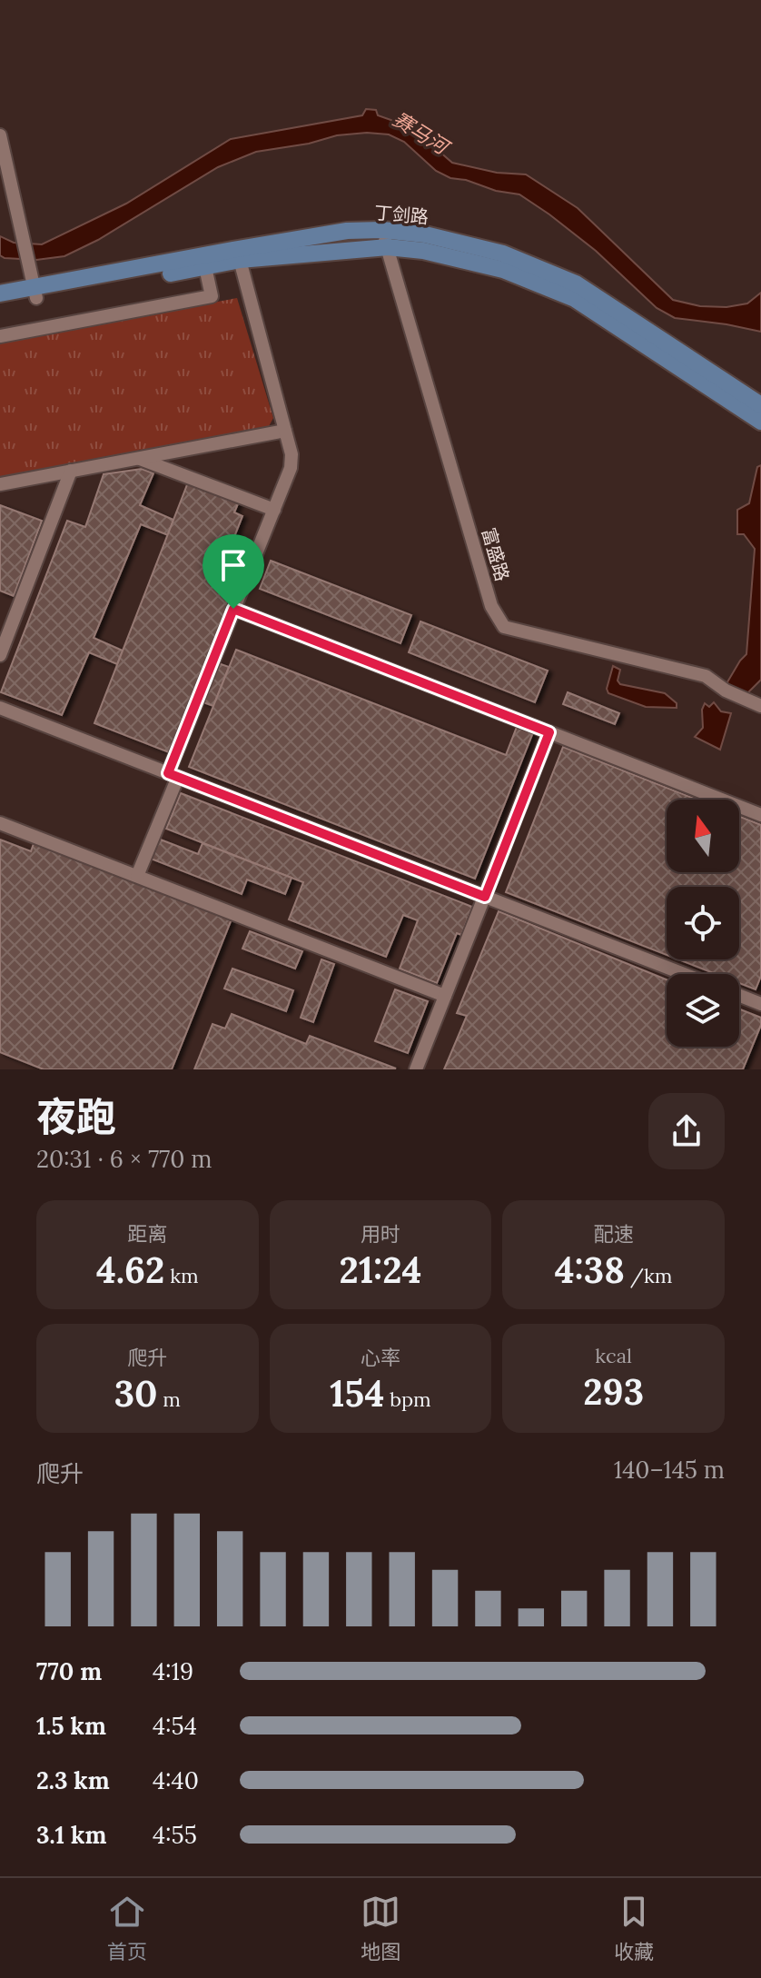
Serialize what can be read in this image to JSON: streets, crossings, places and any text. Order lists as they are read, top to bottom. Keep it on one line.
{"streets":{"main road":["丁剑路"],"street":["富盛路"]},"crossings":[["丁剑路","富盛路"]],"water":["赛马河"],"north":"top","page":{"heading":["夜跑","20:31 · 6 × 770 m"],"stats":[["距离","4.62 km"],["用时","21:24"],["配速","4:38 /km"],["爬升","30 m"],["心率","154 bpm"],["kcal","293"]],"chart":["爬升","140–145 m"],"list":[{"name":"770 m","note":"4:19"},{"name":"1.5 km","note":"4:54"},{"name":"2.3 km","note":"4:40"},{"name":"3.1 km","note":"4:55"}],"tabs":["首页","地图","收藏"]}}
